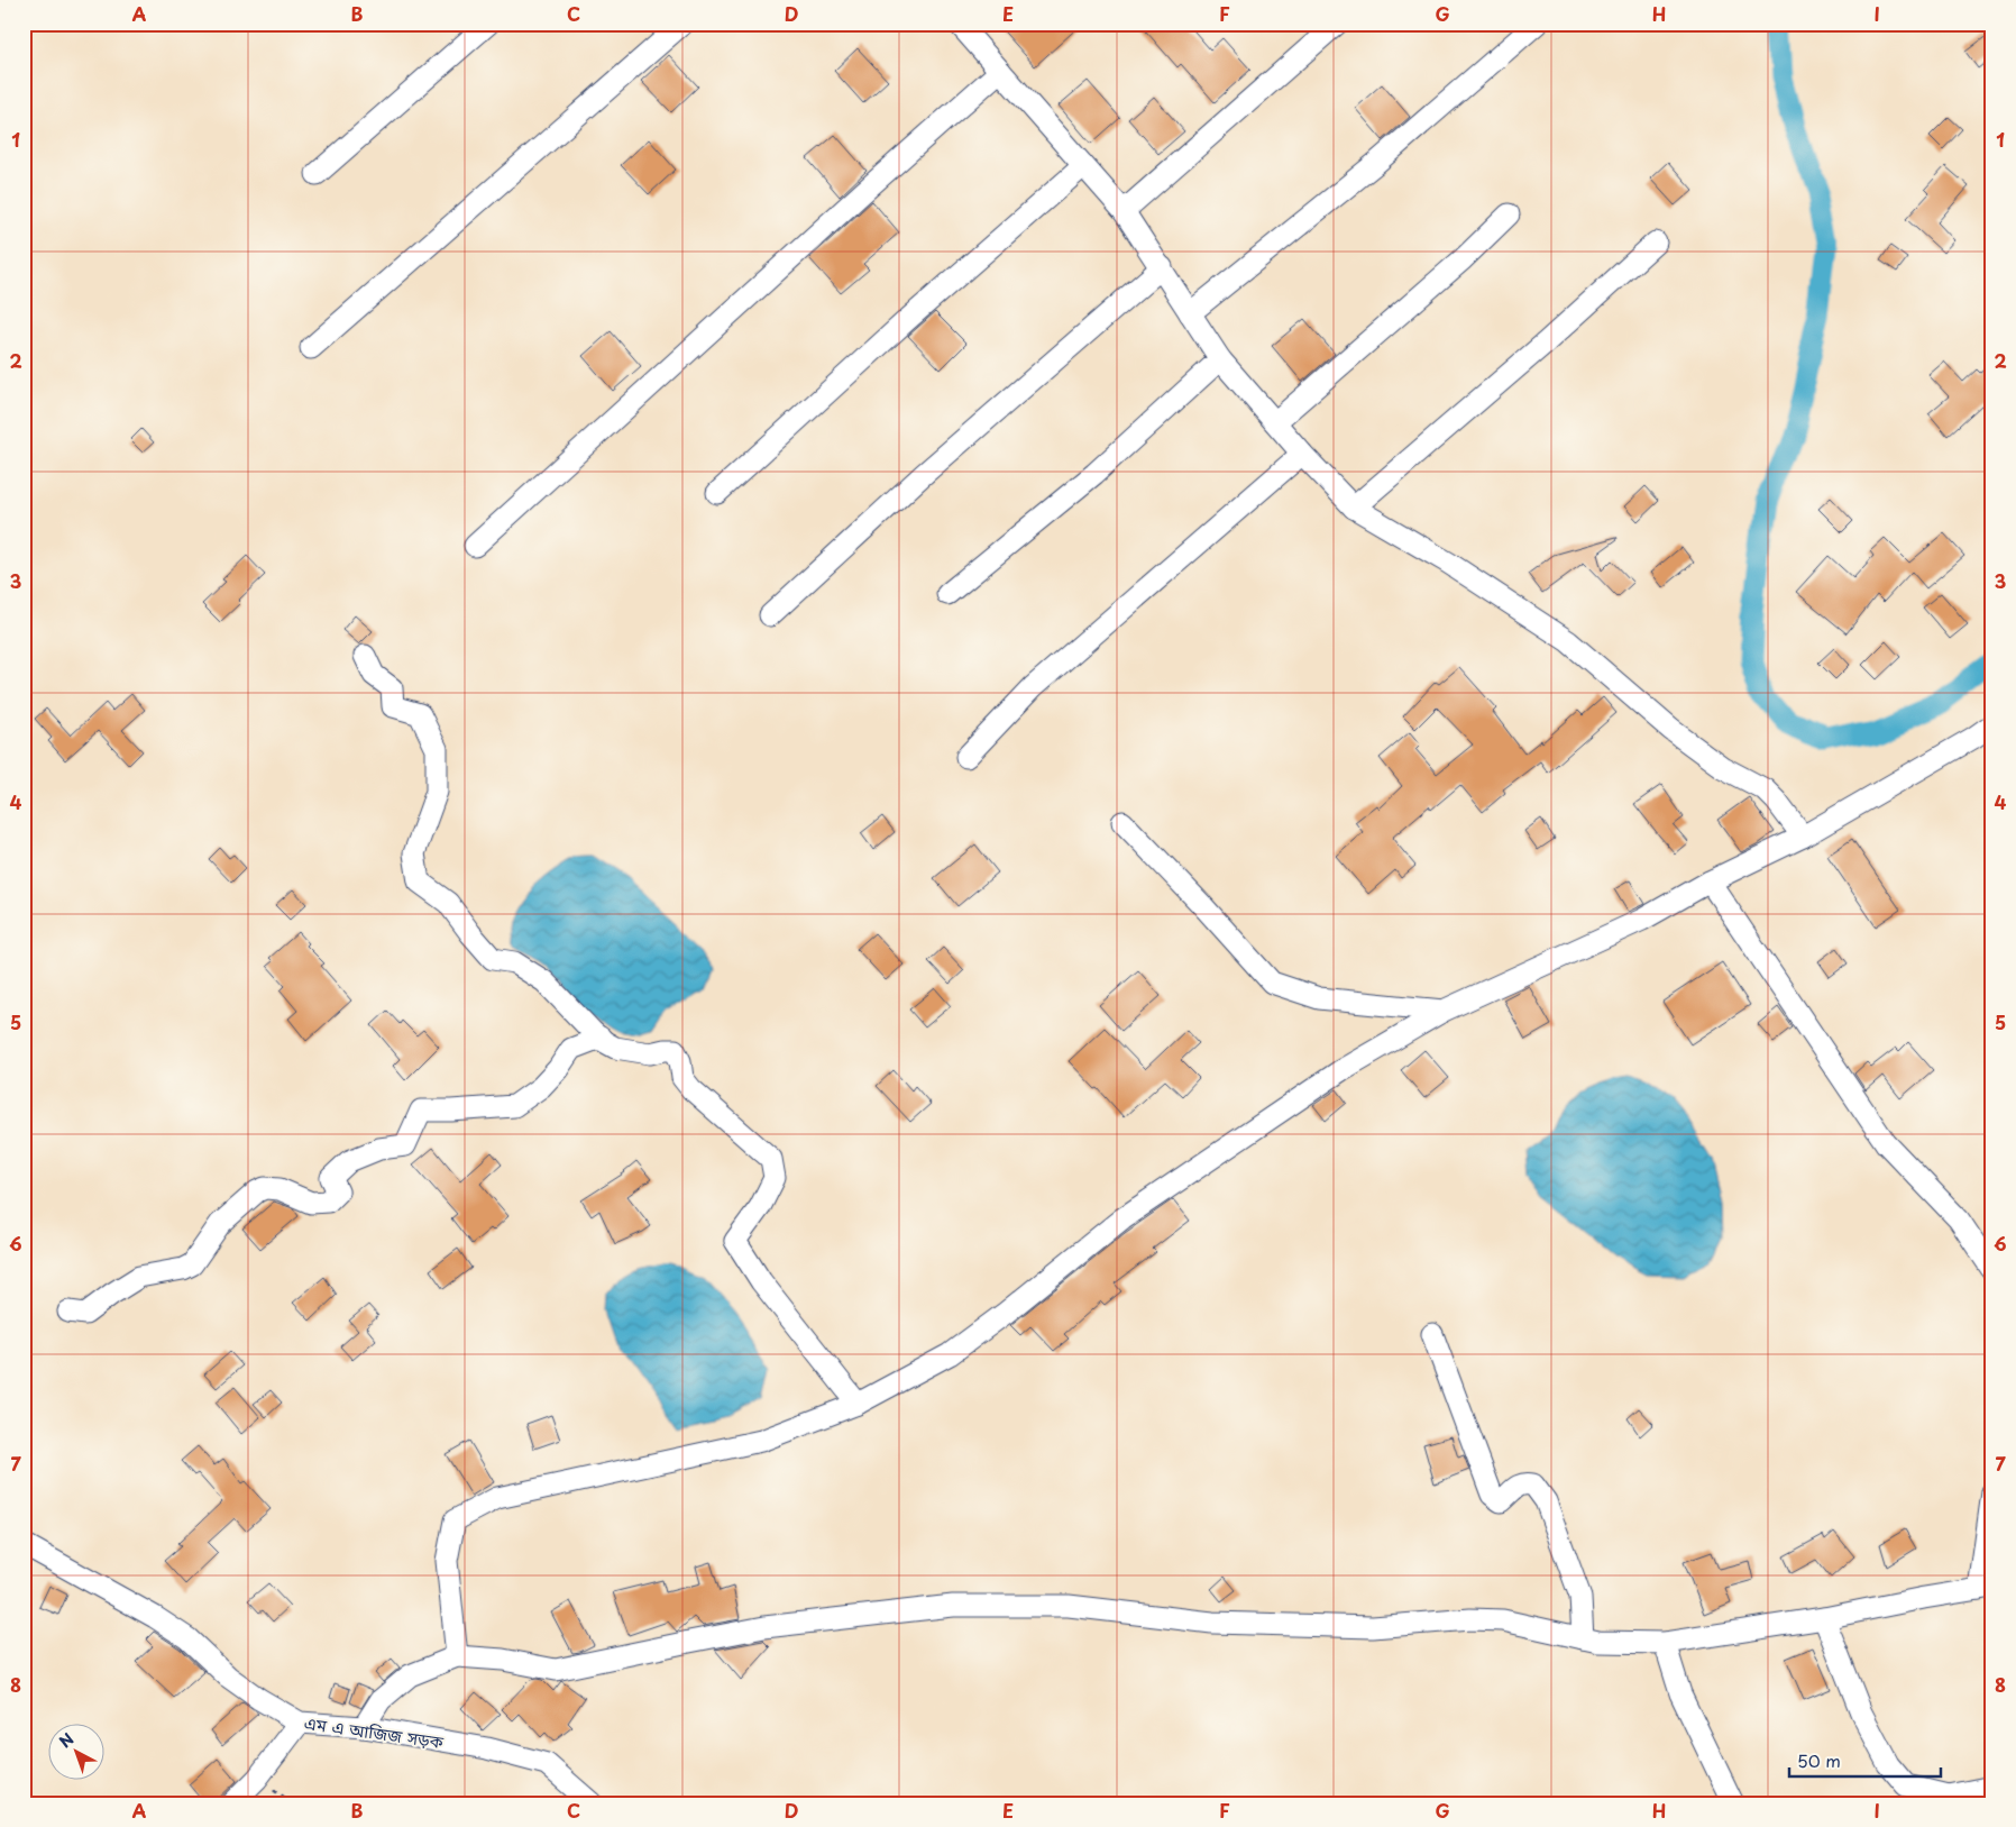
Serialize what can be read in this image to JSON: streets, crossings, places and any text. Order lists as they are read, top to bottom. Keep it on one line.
{"streets":{"street":["এম এ আজিজ সড়ক"]},"scale_bar":"50 m","north":"top left","grid":{"columns":["A","B","C","D","E","F","G","H","I"],"rows":["1","2","3","4","5","6","7","8"]}}
